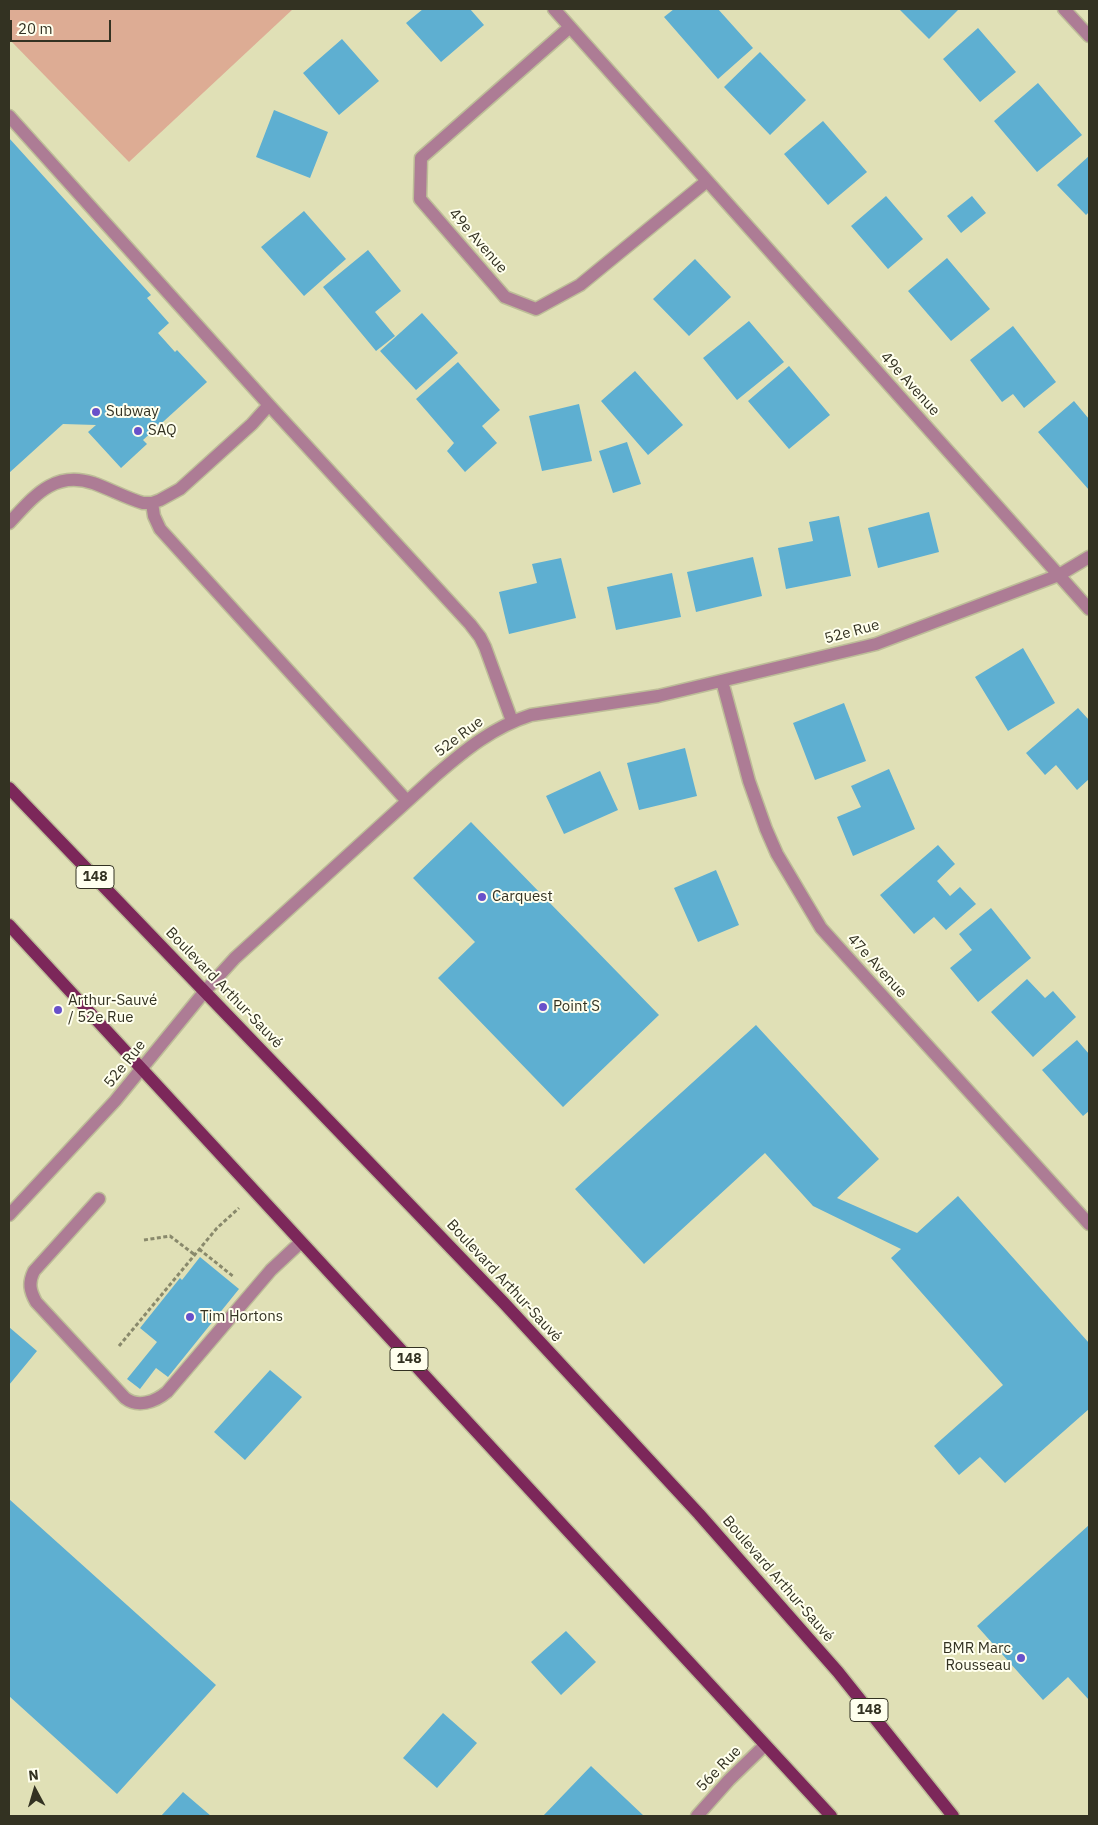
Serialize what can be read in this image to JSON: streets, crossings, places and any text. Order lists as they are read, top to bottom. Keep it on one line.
{"streets":{"main road":["148","Boulevard Arthur-Sauvé"],"street":["49e Avenue","52e Rue","47e Avenue","56e Rue"]},"crossings":[["49e Avenue","52e Rue"],["52e Rue","148"],["52e Rue","47e Avenue"],["52e Rue","Boulevard Arthur-Sauvé"],["148","56e Rue"]],"places":["Subway","SAQ","Carquest","Point S","Arthur-Sauvé / 52e Rue","Tim Hortons","BMR Marc Rousseau"],"scale_bar":"20 m","north":"top"}
